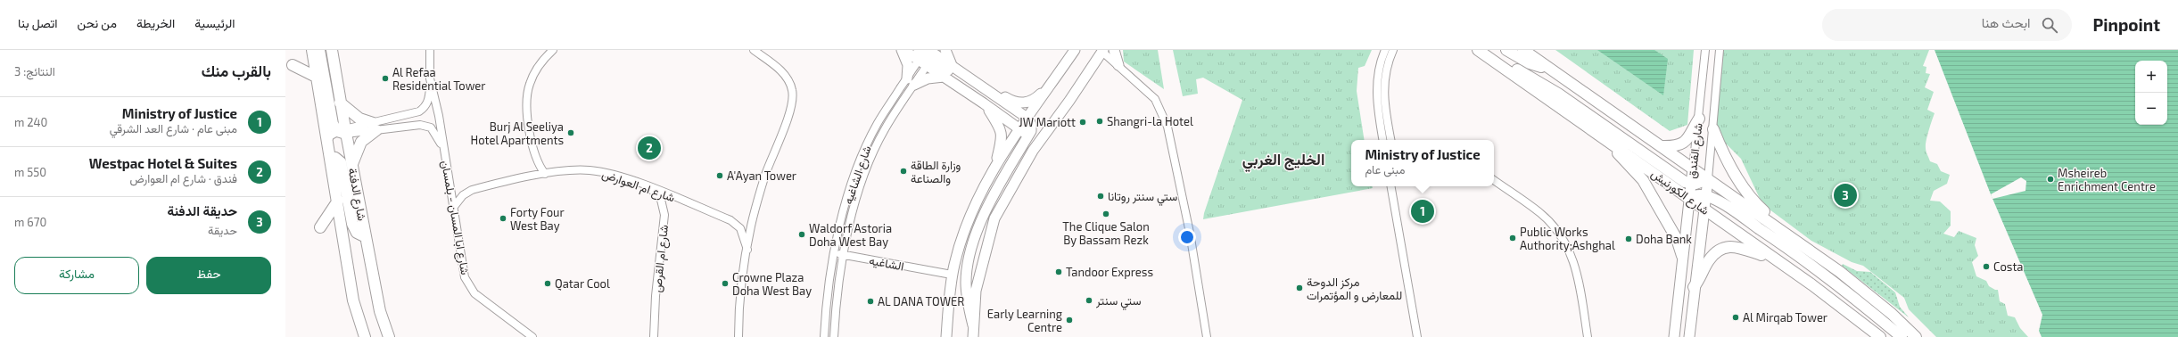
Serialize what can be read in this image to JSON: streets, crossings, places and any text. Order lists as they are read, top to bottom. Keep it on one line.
{"streets":{"main road":["شارع الكورنيش","شارع الدفنة"],"street":["شارع الفندق","شارع الشاغيه","شارع ام العوارض","شارع ابا المسان - بلمسان","شارع ام القرص","الشاغيه"]},"crossings":[["شارع الفندق","شارع الكورنيش"],["شارع الشاغيه","الشاغيه"],["شارع ام العوارض","شارع ابا المسان - بلمسان"],["شارع ام العوارض","شارع ام القرص"],["شارع الدفنة","شارع ابا المسان - بلمسان"]],"districts":["الخليج الغربي"],"places":["Al Refaa Residential Tower","Shangri-la Hotel","JW Mariott","Burj Al Seeliya Hotel Apartments","وزارة الطاقة والصناعة","A'Ayan Tower","Msheireb Enrichment Centre","ستي سنتر روتانا","The Clique Salon By Bassam Rezk","Forty Four West Bay","Waldorf Astoria Doha West Bay","Public Works Authority;Ashghal","Doha Bank","Costa","Tandoor Express","Qatar Cool","Crowne Plaza Doha West Bay","مركز الدوحة للمعارض و المؤتمرات","ستي سنتر","AL DANA TOWER","Al Mirqab Tower","Early Learning Centre"],"page":{"header":"Pinpoint","search":"ابحث هنا","nav":["الرئيسية","الخريطة","من نحن","اتصل بنا"],"heading":["بالقرب منك","النتائج: 3"],"map_buttons":["+","−"],"list":[{"mark":"1","name":"Ministry of Justice","note":"مبنى عام · شارع العد الشرقي","value":"240 m"},{"mark":"2","name":"Westpac Hotel & Suites","note":"فندق · شارع ام العوارض","value":"550 m"},{"mark":"3","name":"حديقة الدفنة","note":"حديقة","value":"670 m"}],"pins":["2","3","1"],"popup":["Ministry of Justice","مبنى عام"],"buttons":["حفظ","مشاركة"]}}
